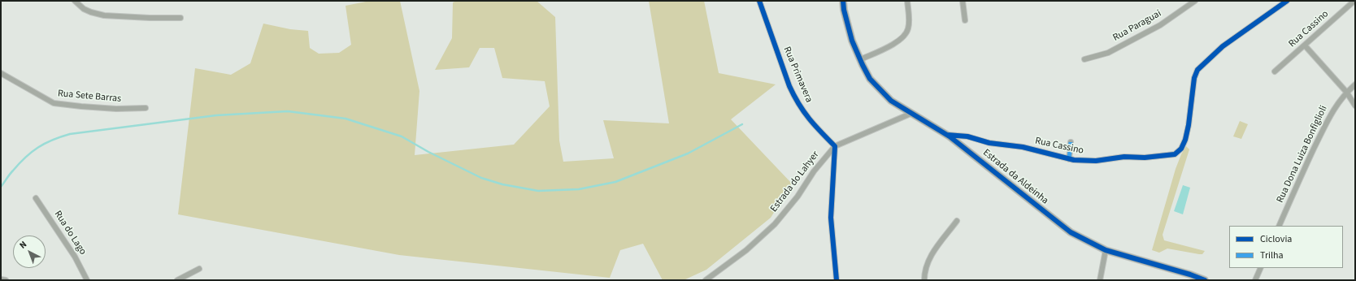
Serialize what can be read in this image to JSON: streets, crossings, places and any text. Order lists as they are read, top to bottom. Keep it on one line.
{"streets":{"street":["Rua Paraguai","Rua Cassino","Rua Primavera","Rua Sete Barras","Rua Dona Luiza Bonfiglioli","Estrada da Aldeinha","Estrada do Lahyer","Rua do Lago"]},"crossings":[["Rua Cassino","Estrada da Aldeinha"],["Rua Primavera","Estrada do Lahyer"],["Estrada da Aldeinha","Estrada do Lahyer"]],"legend":["Ciclovia","Trilha"],"north":"top left"}
